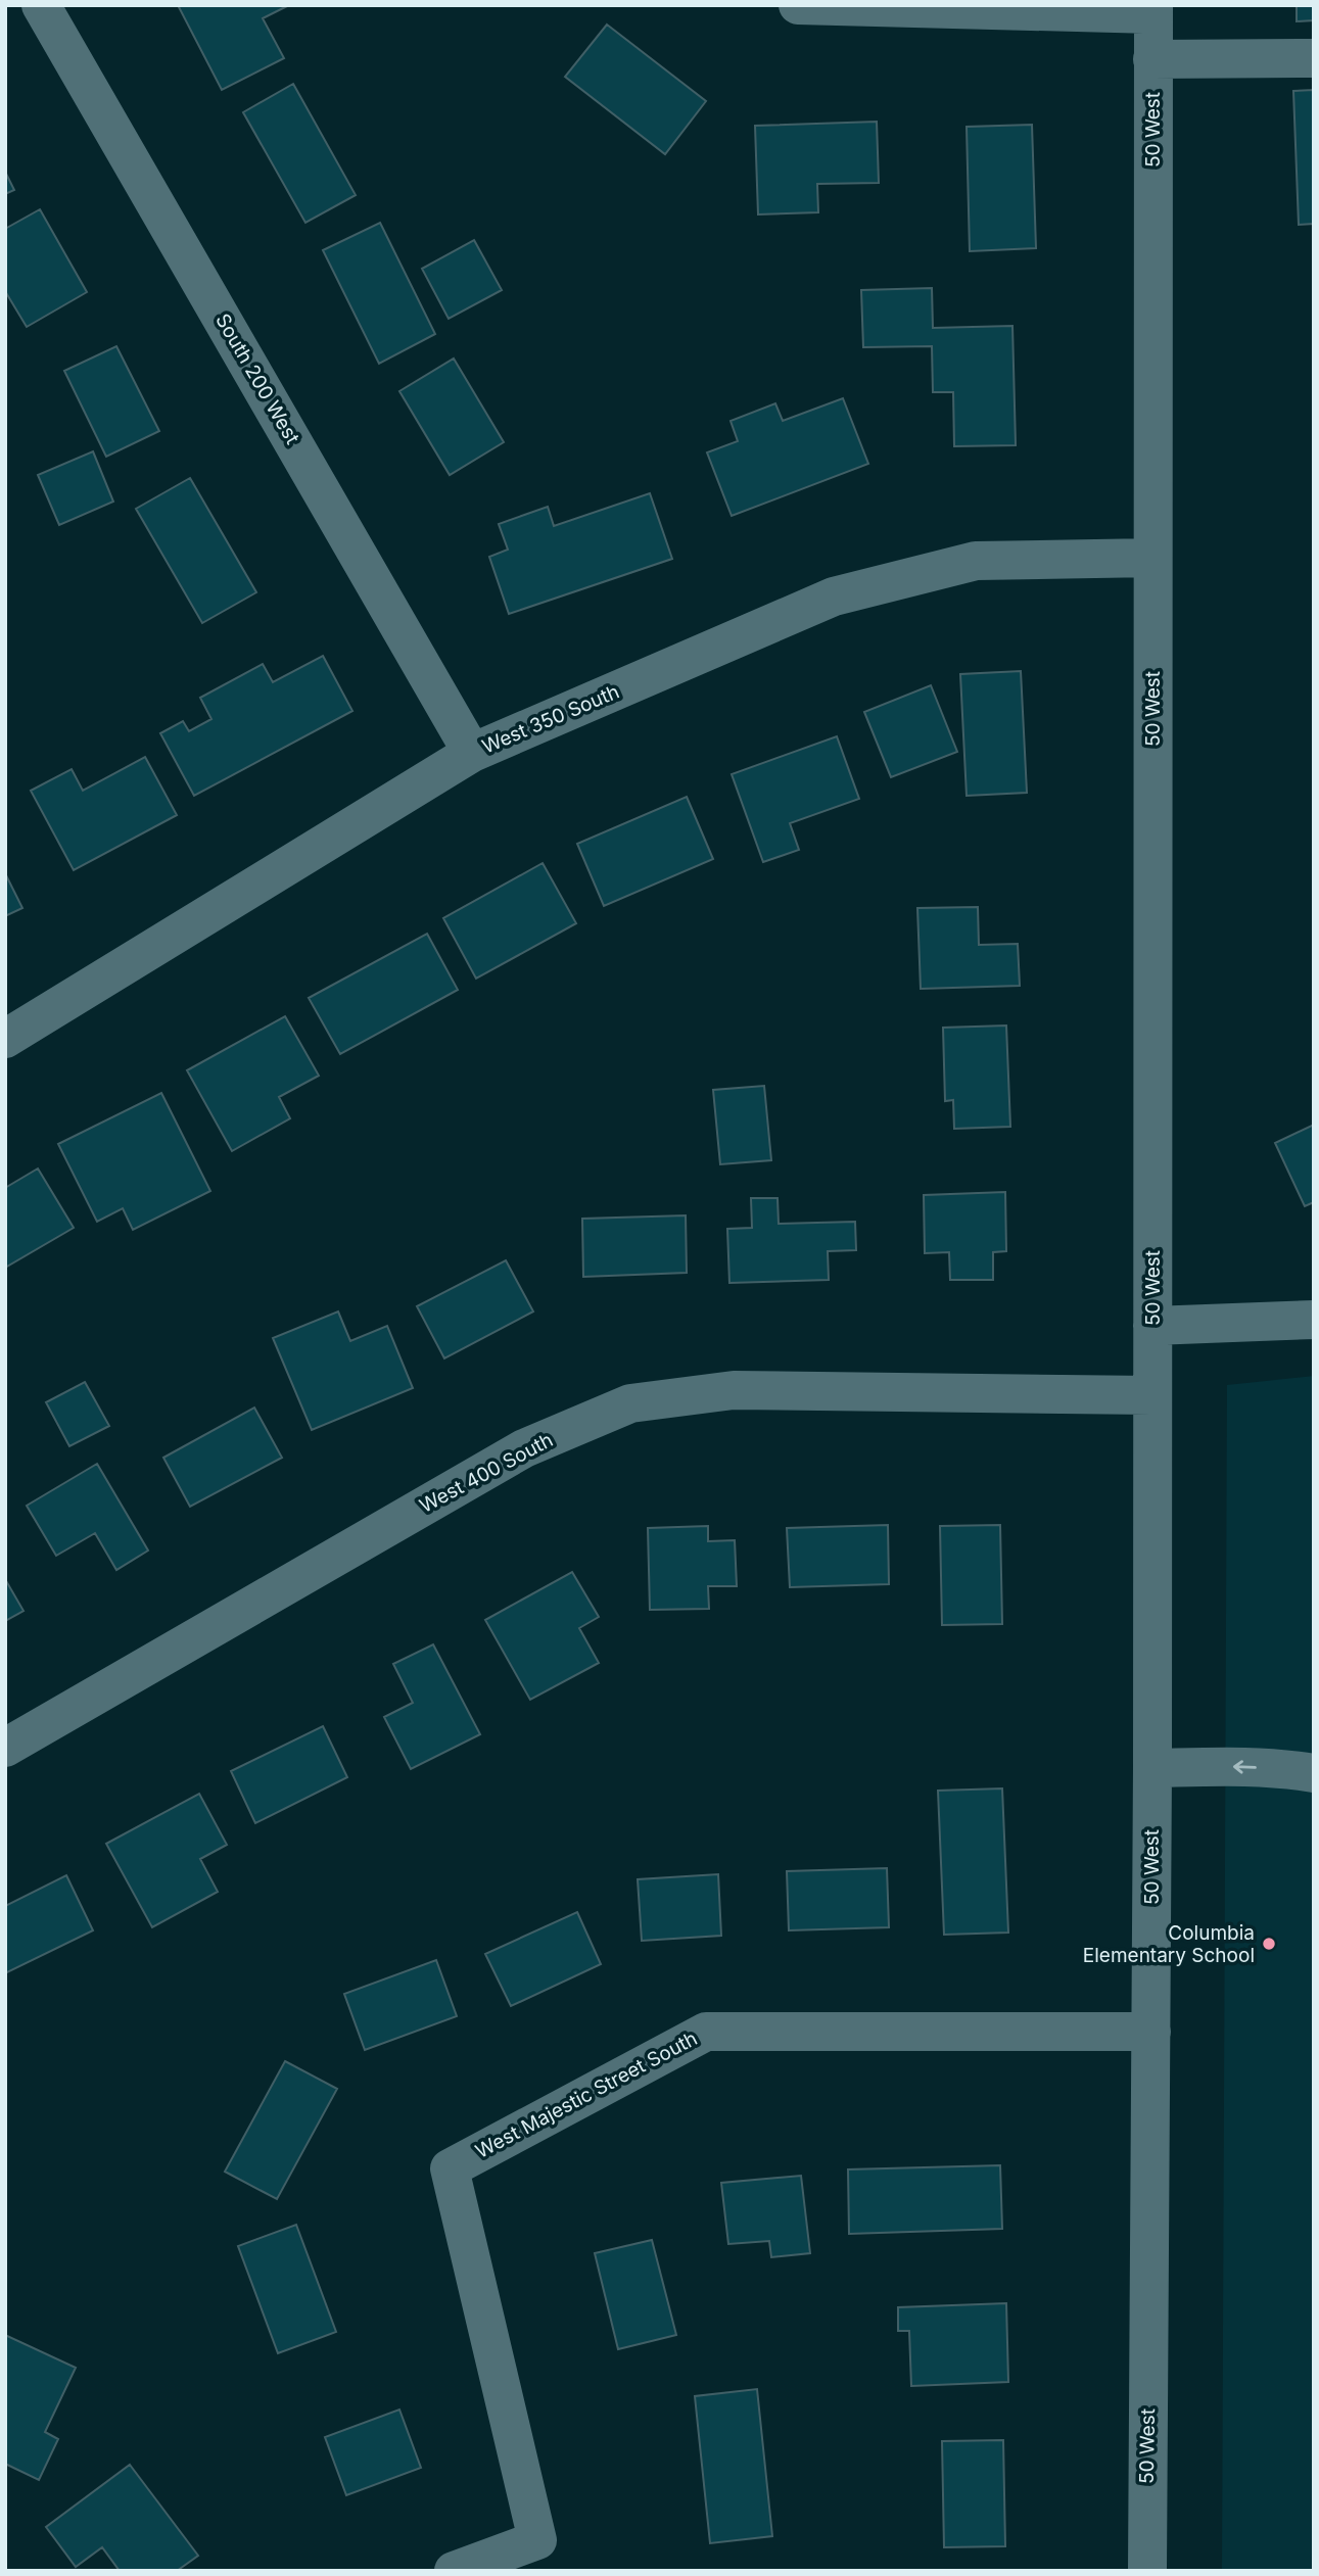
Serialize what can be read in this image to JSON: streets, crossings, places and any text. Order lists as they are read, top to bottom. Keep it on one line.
{"streets":{"street":["50 West","South 200 West","West 350 South","West 400 South","West Majestic Street South"]},"crossings":[["50 West","West 350 South"],["50 West","West 400 South"],["50 West","West Majestic Street South"],["South 200 West","West 350 South"]],"places":["Columbia Elementary School"]}
